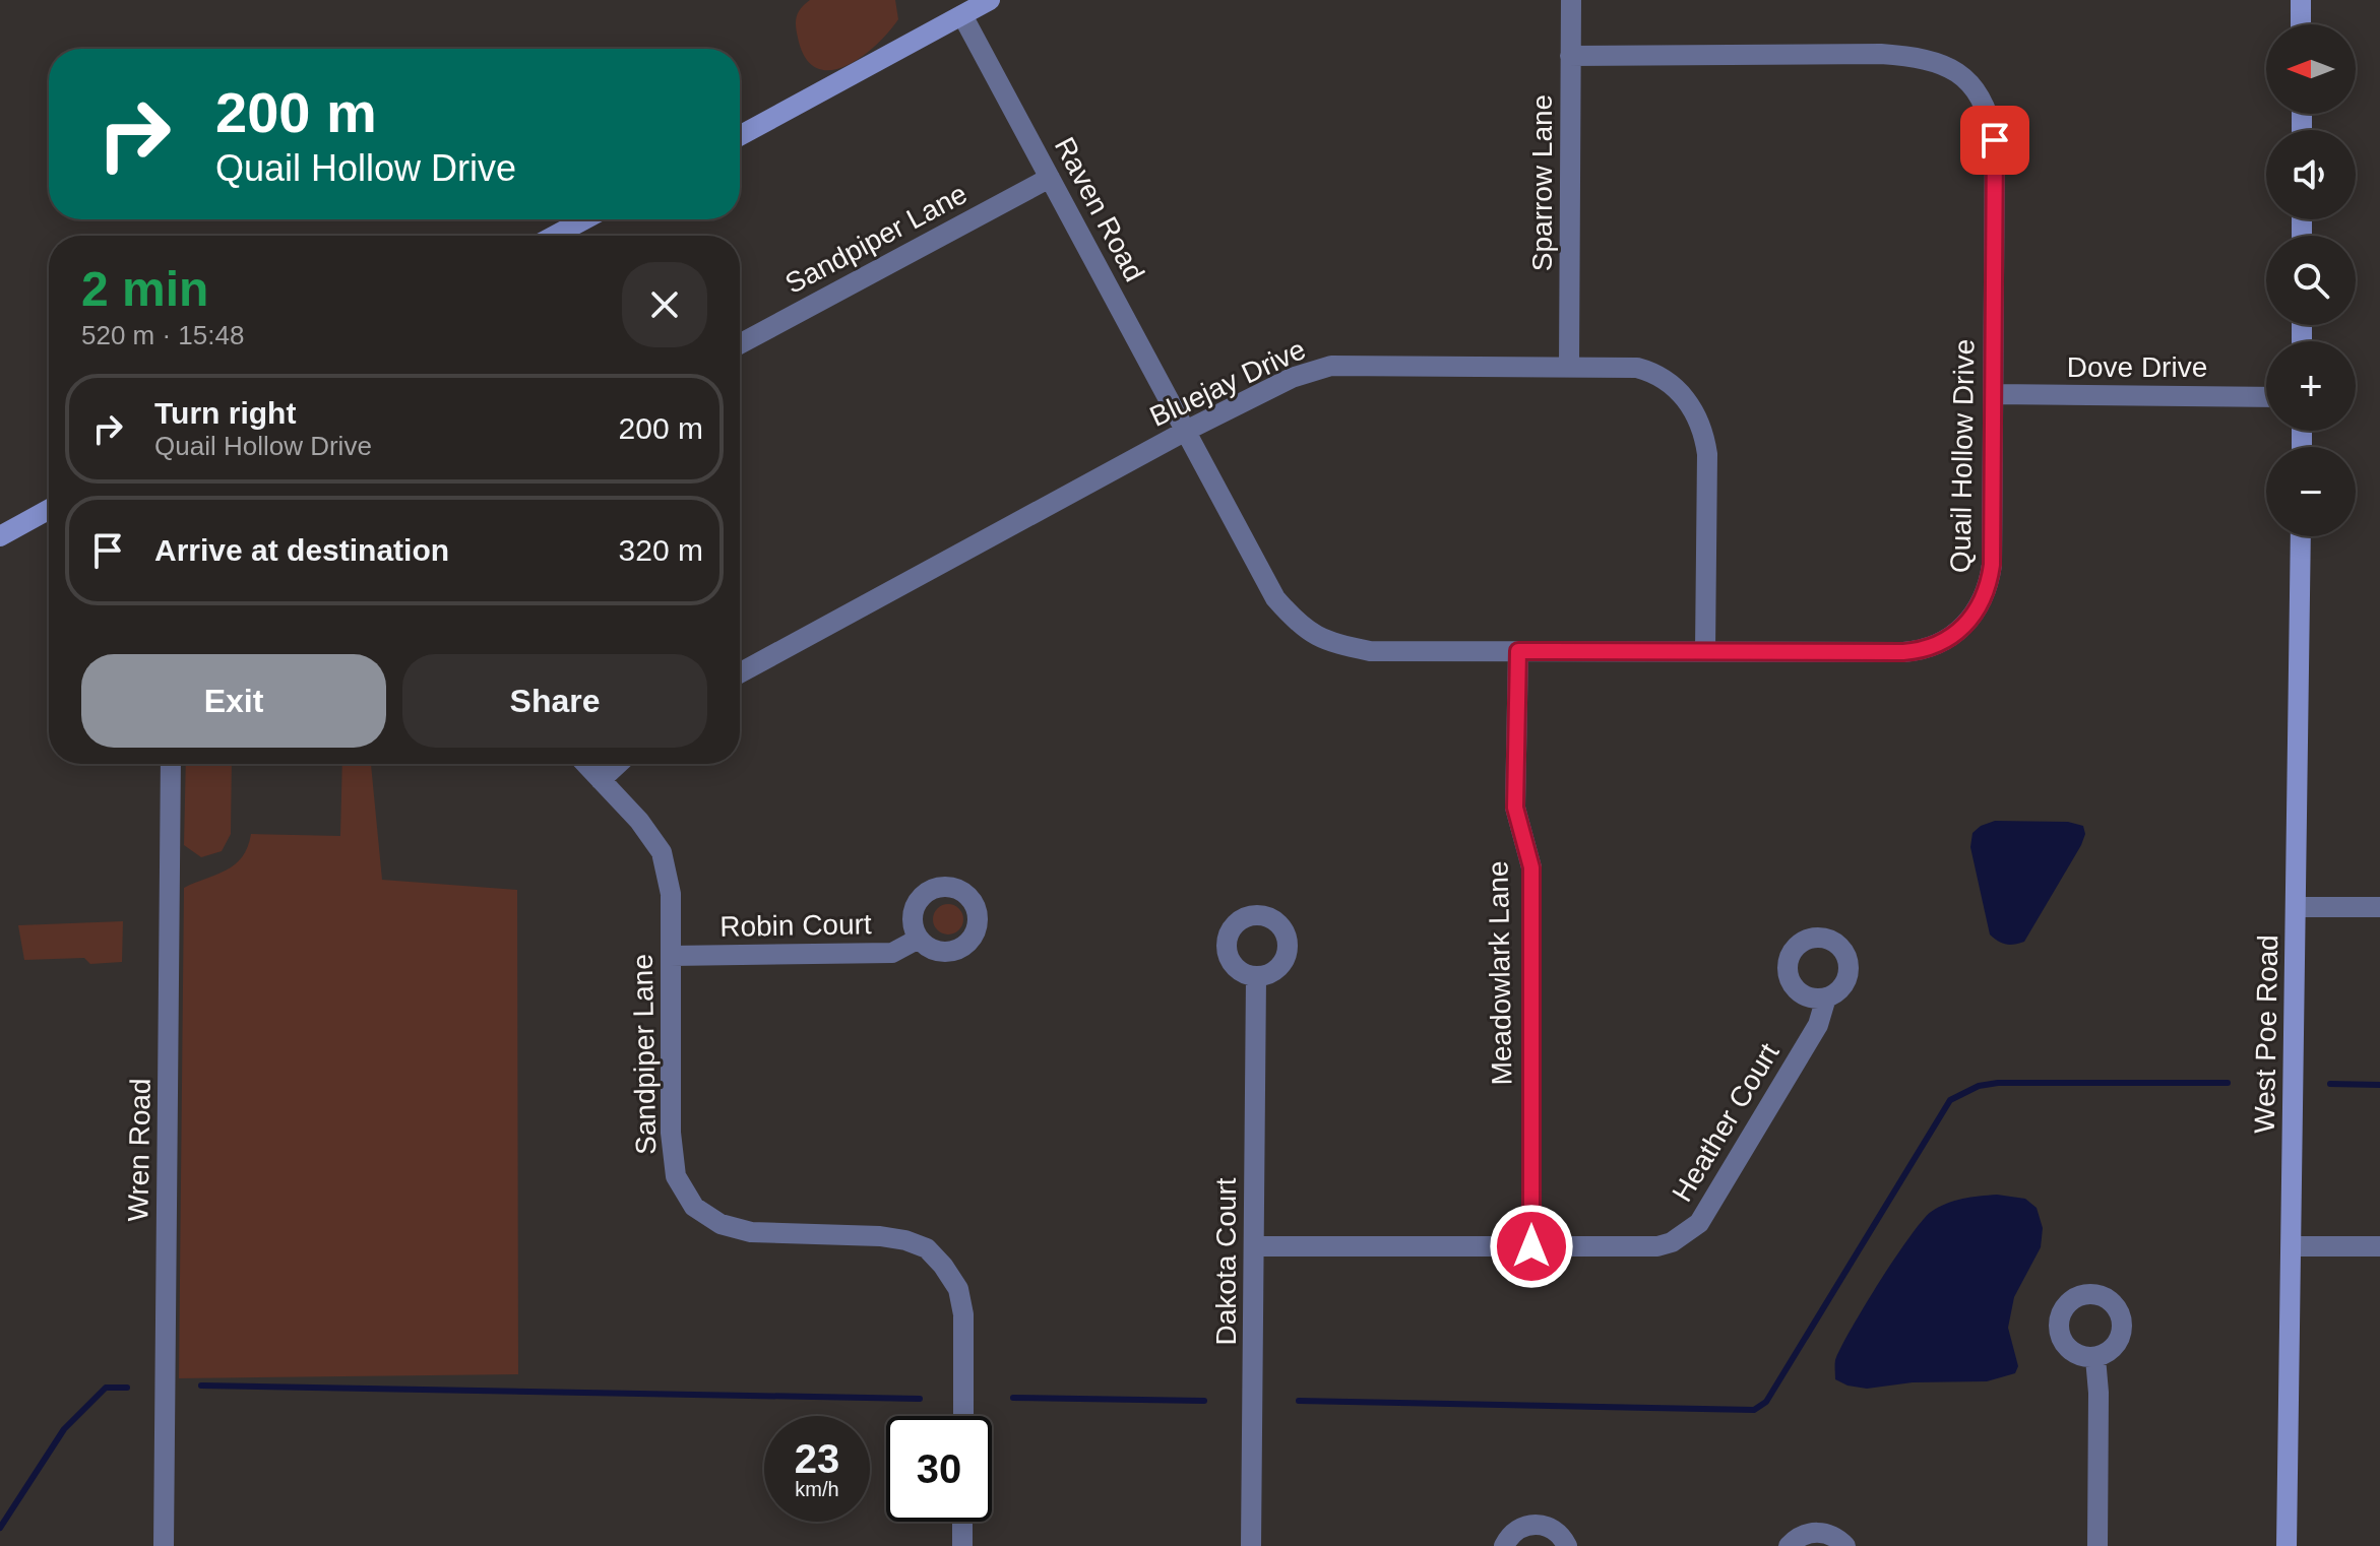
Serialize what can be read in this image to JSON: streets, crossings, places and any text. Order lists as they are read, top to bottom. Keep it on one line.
{"streets":{"street":["Sparrow Lane","Raven Road","Sandpiper Lane","Dove Drive","Bluejay Drive","Quail Hollow Drive","Robin Court","Meadowlark Lane","West Poe Road","Heather Court","Wren Road","Dakota Court"]},"crossings":[["Sparrow Lane","Bluejay Drive"],["Sparrow Lane","Quail Hollow Drive"],["Raven Road","Sandpiper Lane"],["Raven Road","Bluejay Drive"],["Raven Road","Quail Hollow Drive"],["Sandpiper Lane","Robin Court"],["Dove Drive","Quail Hollow Drive"],["Bluejay Drive","Quail Hollow Drive"],["Quail Hollow Drive","Meadowlark Lane"],["Meadowlark Lane","Heather Court"],["Heather Court","Dakota Court"]],"north":"left","page":{"map_buttons":["+","−"],"turn":["200 m","Quail Hollow Drive"],"heading":["2 min","520 m · 15:48"],"list":[{"name":"Turn right","note":"Quail Hollow Drive","value":"200 m"},{"name":"Arrive at destination","value":"320 m"}],"buttons":["Exit","Share"],"speed":"23 km/h","limit":"30"}}
